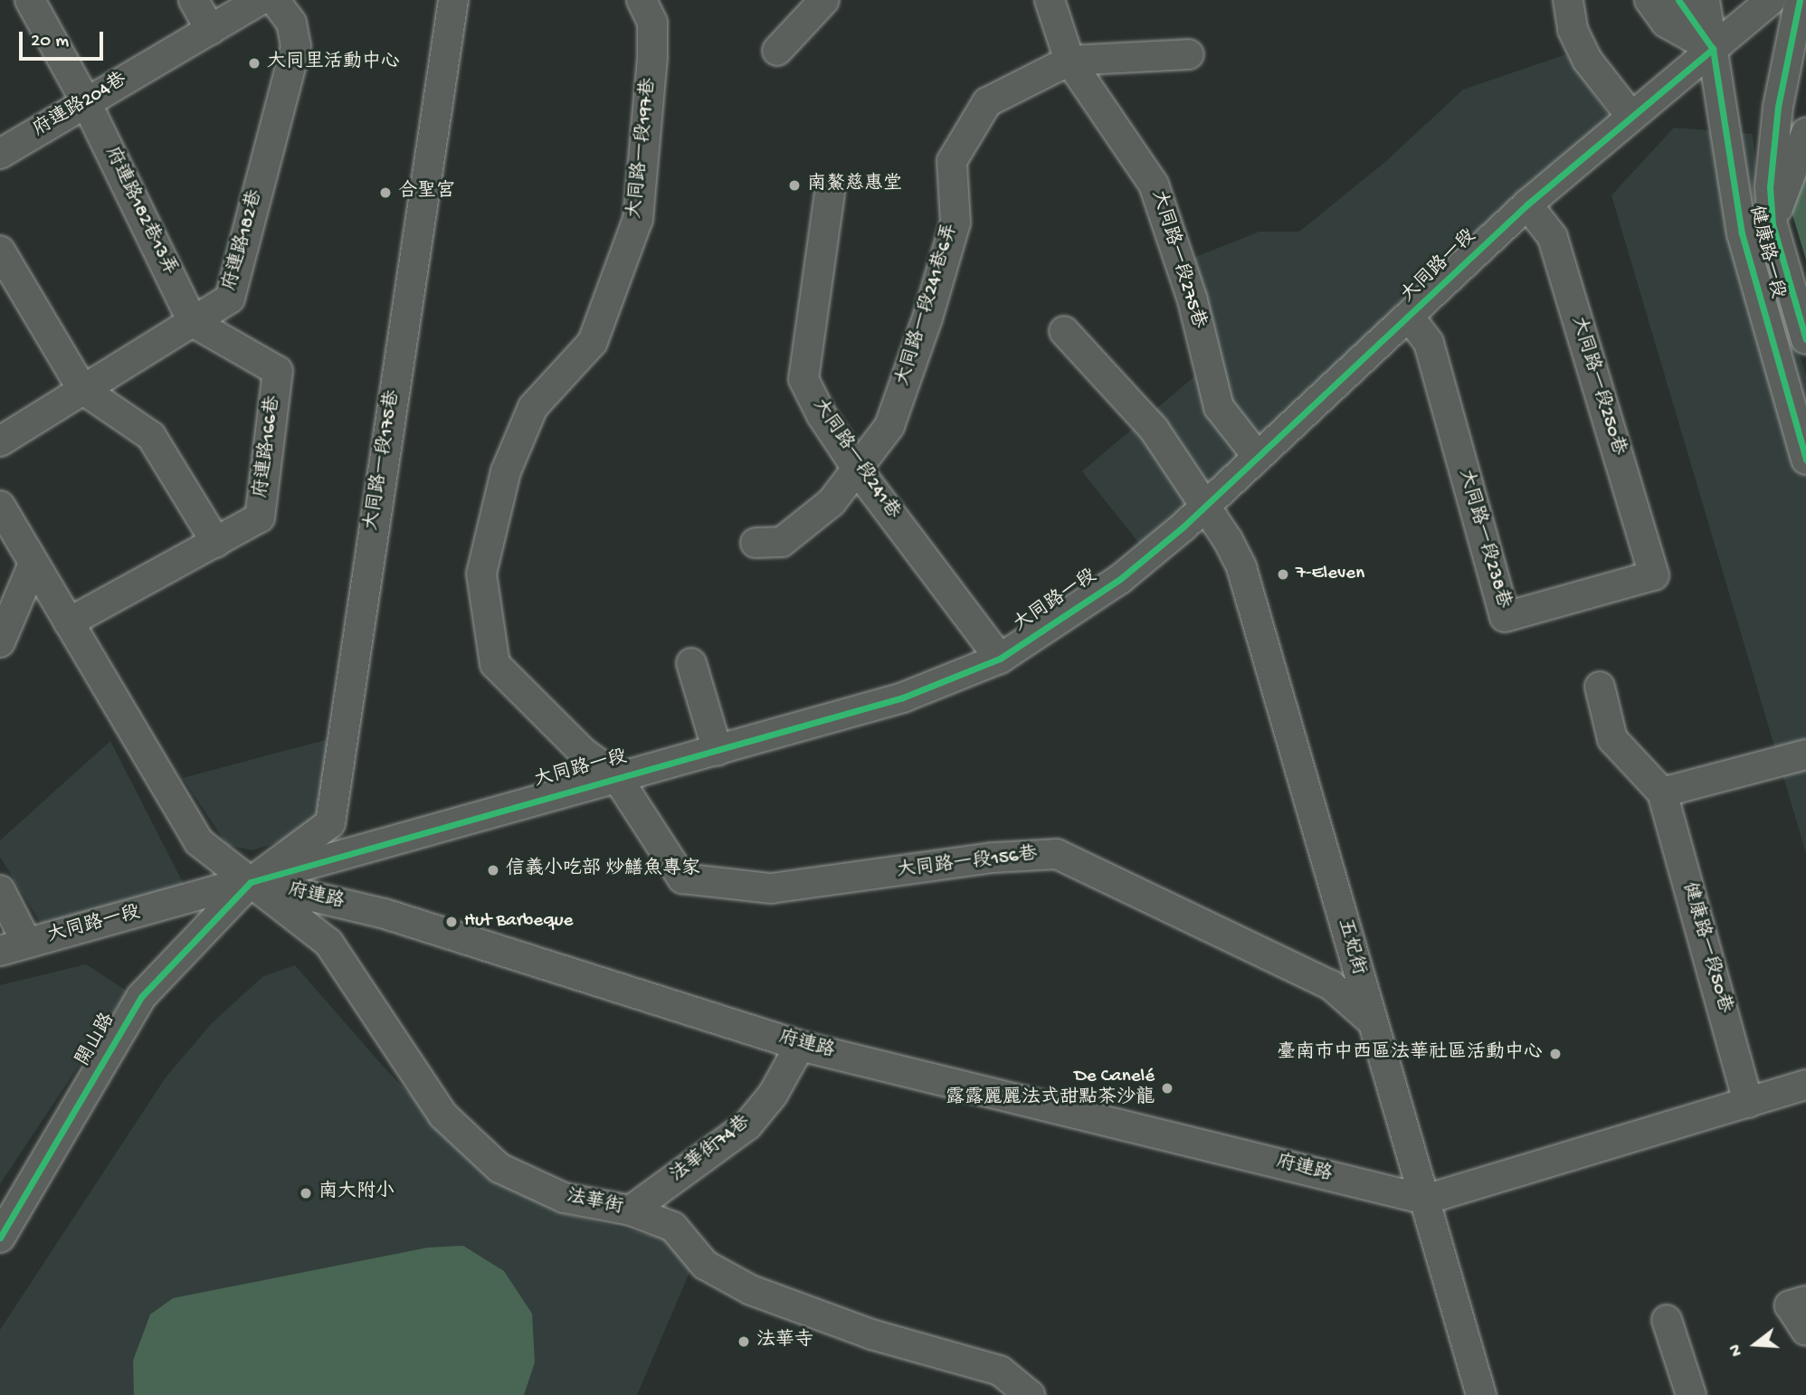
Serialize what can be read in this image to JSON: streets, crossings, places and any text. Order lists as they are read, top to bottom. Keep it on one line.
{"streets":{"street":["府連路204巷","大同路一段197巷","府連路182巷13弄","府連路182巷","健康路一段","大同路一段275巷","大同路一段","大同路一段241巷6弄","大同路一段250巷","府連路166巷","大同路一段241巷","大同路一段175巷","大同路一段238巷","大同路一段156巷","府連路","五妃街","健康路一段50巷","開山路","法華街74巷","法華街"]},"crossings":[["府連路204巷","府連路182巷13弄"],["大同路一段197巷","大同路一段"],["大同路一段197巷","大同路一段156巷"],["府連路182巷13弄","府連路182巷"],["府連路182巷13弄","府連路166巷"],["府連路182巷","府連路166巷"],["健康路一段","大同路一段"],["大同路一段275巷","大同路一段"],["大同路一段275巷","大同路一段241巷6弄"],["大同路一段","大同路一段250巷"],["大同路一段","大同路一段241巷"],["大同路一段","大同路一段175巷"],["大同路一段","大同路一段238巷"],["大同路一段","大同路一段156巷"],["大同路一段","府連路"],["大同路一段","五妃街"],["大同路一段","開山路"],["大同路一段","法華街"],["大同路一段241巷6弄","大同路一段241巷"],["大同路一段250巷","大同路一段238巷"],["府連路166巷","府連路"],["大同路一段175巷","府連路"],["大同路一段175巷","開山路"],["大同路一段175巷","法華街"],["大同路一段156巷","五妃街"],["府連路","五妃街"],["府連路","開山路"],["府連路","法華街74巷"],["府連路","法華街"],["開山路","法華街"],["法華街74巷","法華街"]],"places":["大同里活動中心","南鰲慈惠堂","合聖宮","7-Eleven","信義小吃部 炒鱔魚專家","Hut Barbeque","臺南市中西區法華社區活動中心","De Canelé 露露麗麗法式甜點茶沙龍","南大附小","法華寺"],"scale_bar":"20 m","north":"left"}
